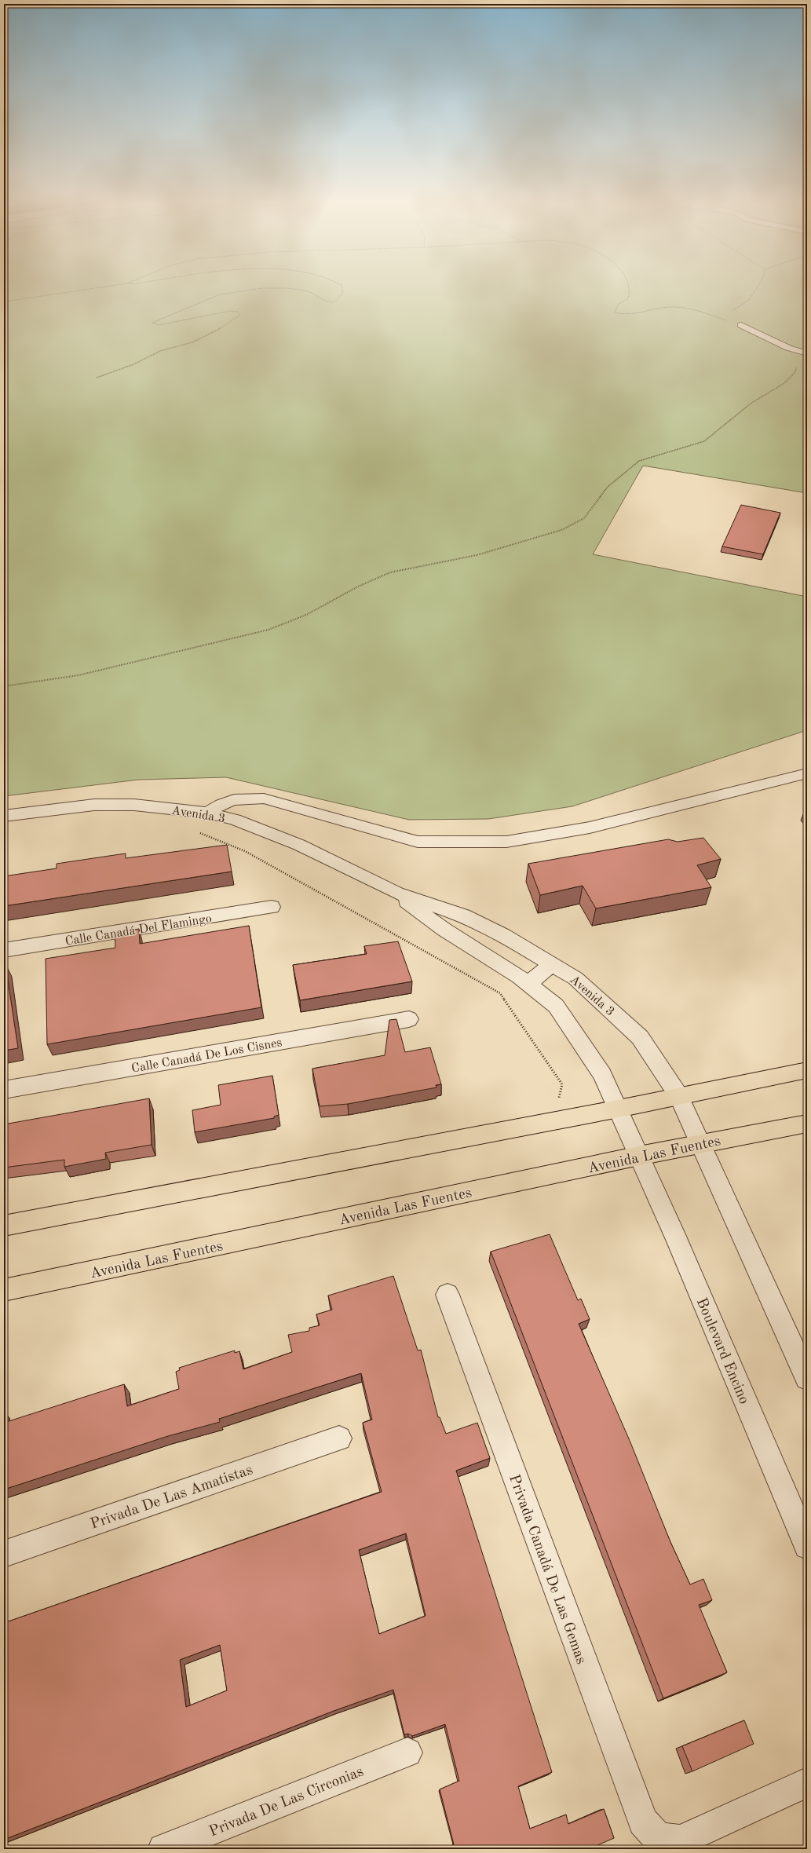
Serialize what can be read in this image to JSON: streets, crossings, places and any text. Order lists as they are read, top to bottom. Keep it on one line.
{"streets":{"main road":["Avenida Las Fuentes"],"street":["Avenida 3","Calle Canadá Del Flamingo","Calle Canadá De Los Cisnes","Boulevard Encino","Privada De Las Amatistas","Privada Canadá De Las Gemas","Privada De Las Circonias"]},"crossings":[["Avenida 3","Avenida Las Fuentes"],["Avenida 3","Boulevard Encino"],["Avenida Las Fuentes","Boulevard Encino"]]}
